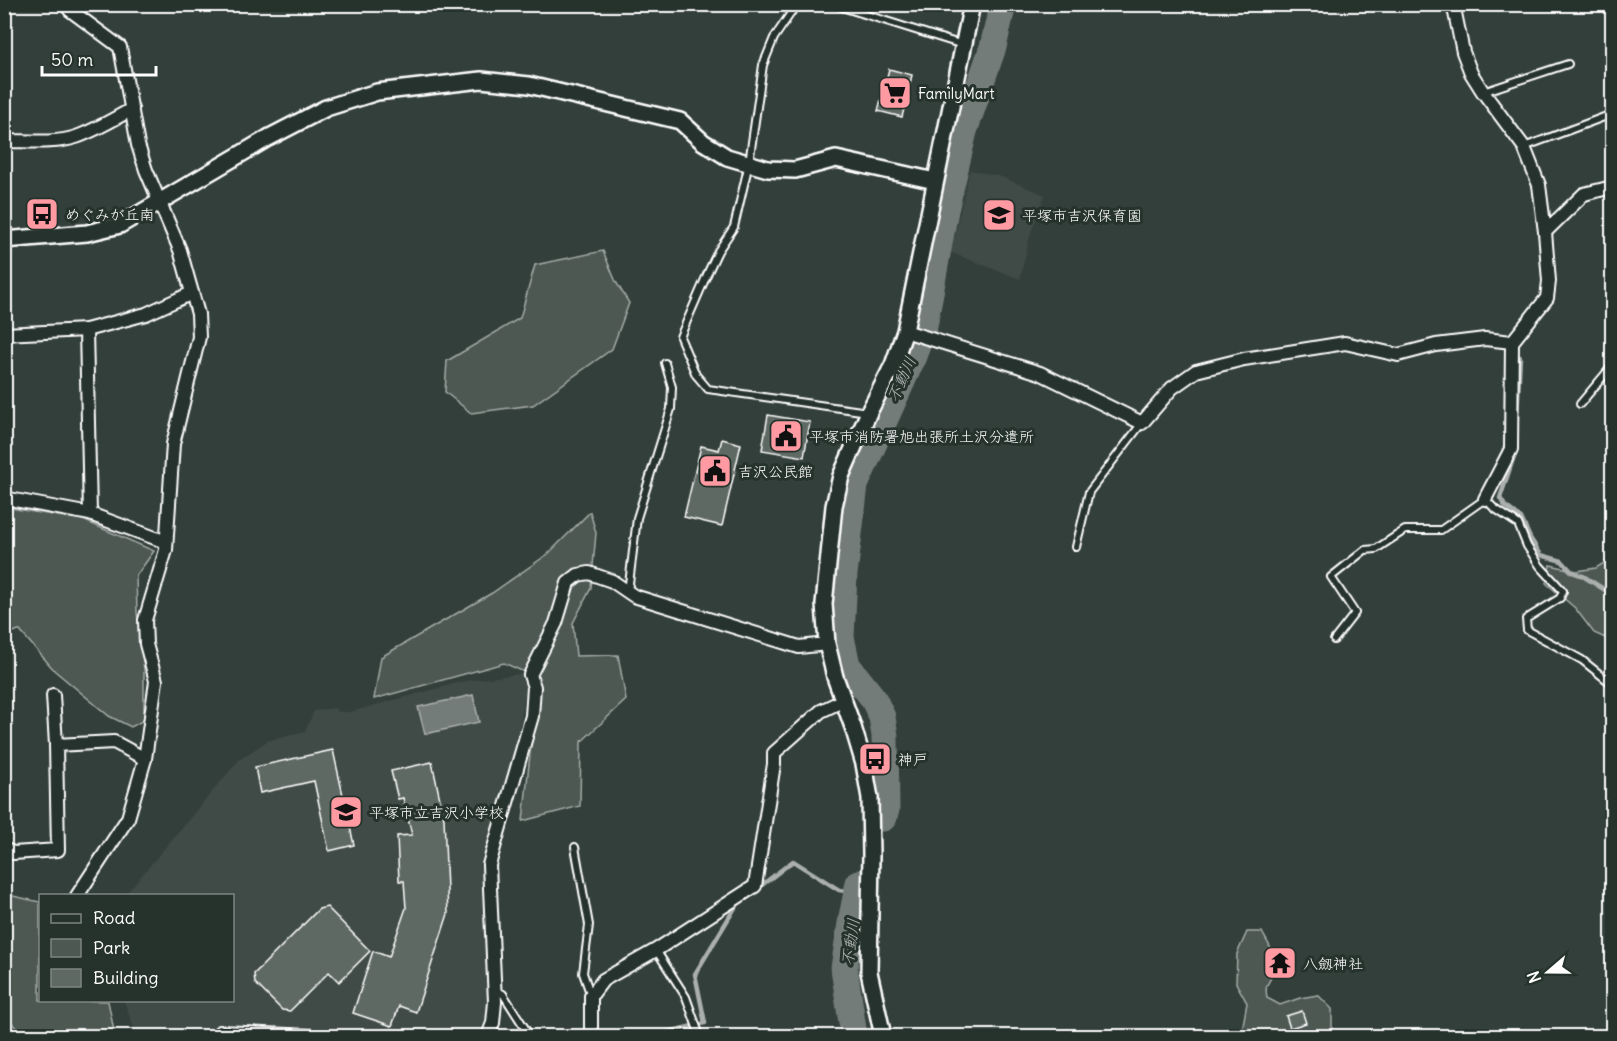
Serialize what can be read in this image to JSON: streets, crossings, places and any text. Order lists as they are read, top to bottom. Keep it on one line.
{"water":["不動川"],"places":{"supermarket":["FamilyMart"],"bus stop":["めぐみが丘南","神戸"],"school or university":["平塚市吉沢保育園","平塚市立吉沢小学校"],"public building":["平塚市消防署旭出張所土沢分遣所","吉沢公民館"],"temple":["八劔神社"]},"legend":["Road","Park","Building"],"scale_bar":"50 m","north":"left"}
